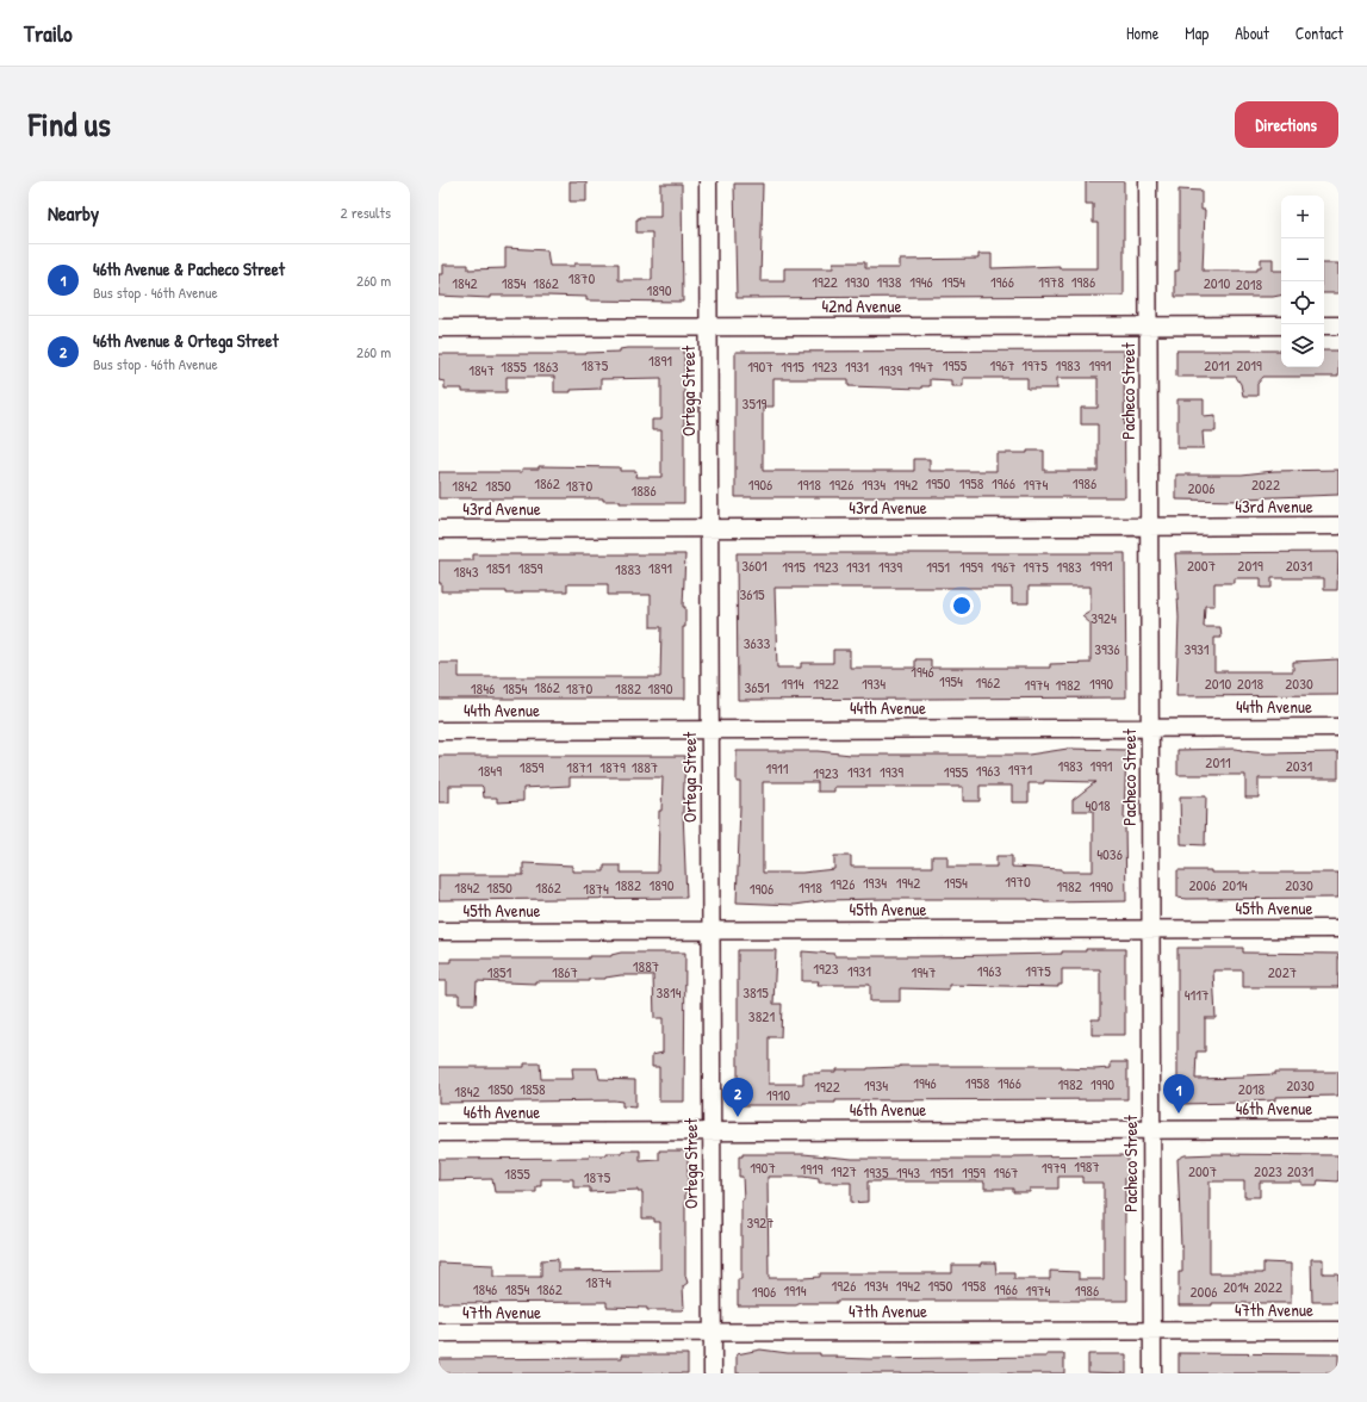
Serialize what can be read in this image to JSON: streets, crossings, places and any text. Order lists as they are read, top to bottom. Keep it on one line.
{"streets":{"street":["42nd Avenue","Ortega Street","Pacheco Street","43rd Avenue","44th Avenue","45th Avenue","46th Avenue","47th Avenue"]},"crossings":[["42nd Avenue","Ortega Street"],["42nd Avenue","Pacheco Street"],["Ortega Street","43rd Avenue"],["Ortega Street","44th Avenue"],["Ortega Street","45th Avenue"],["Ortega Street","46th Avenue"],["Ortega Street","47th Avenue"],["Pacheco Street","43rd Avenue"],["Pacheco Street","44th Avenue"],["Pacheco Street","45th Avenue"],["Pacheco Street","46th Avenue"],["Pacheco Street","47th Avenue"]],"house_numbers":["1870","1922","1930","1938","1946","1954","1966","1978","1986","1842","1854","1862","2010","2018","1890","1891","1875","1955","1967","1975","1983","1991","2011","2019","1855","1863","1907","1915","1923","1931","1947","1847","1939","3519","1862","1950","1958","1966","1986","1906","1918","1926","1934","1942","1974","2022","1842","1850","1870","2006","1886","3601","1991","2007","2019","2031","1915","1923","1931","1939","1951","1959","1967","1975","1983","1851","1859","1891","1883","1843","3615","3924","3633","3936","3931","1946","1954","1962","1914","1922","1934","1990","2010","2018","2030","1974","1982","1862","3651","1846","1854","1870","1882","1890","2011","1983","1991","2031","1859","1871","1879","1887","1911","1971","1849","1963","1931","1939","1955","1923","4018","4036","1970","1934","1942","1954","1926","1882","1890","2006","2014","2030","1982","1990","1842","1850","1862","1918","1874","1906","1887","1923","1931","1963","1975","1851","1867","1947","2027","3814","3815","4117","3821","1946","1958","1966","1982","1990","1934","2030","1922","1850","1858","2018","1842","1910","1987","1907","1979","1919","1927","2007","2023","2031","1935","1943","1951","1959","1967","1855","1875","3927","1874","1926","1934","1942","1950","1958","2014","2022","1846","1854","1862","1966","1914","1974","1986","1906","2006"],"page":{"header":"Trailo","nav":["Home","Map","About","Contact"],"title":"Find us","buttons":"Directions","heading":["Nearby","2 results"],"map_buttons":["+","−"],"list":[{"mark":"1","name":"46th Avenue & Pacheco Street","note":"Bus stop · 46th Avenue","value":"260 m"},{"mark":"2","name":"46th Avenue & Ortega Street","note":"Bus stop · 46th Avenue","value":"260 m"}],"pins":["1","2"]}}
